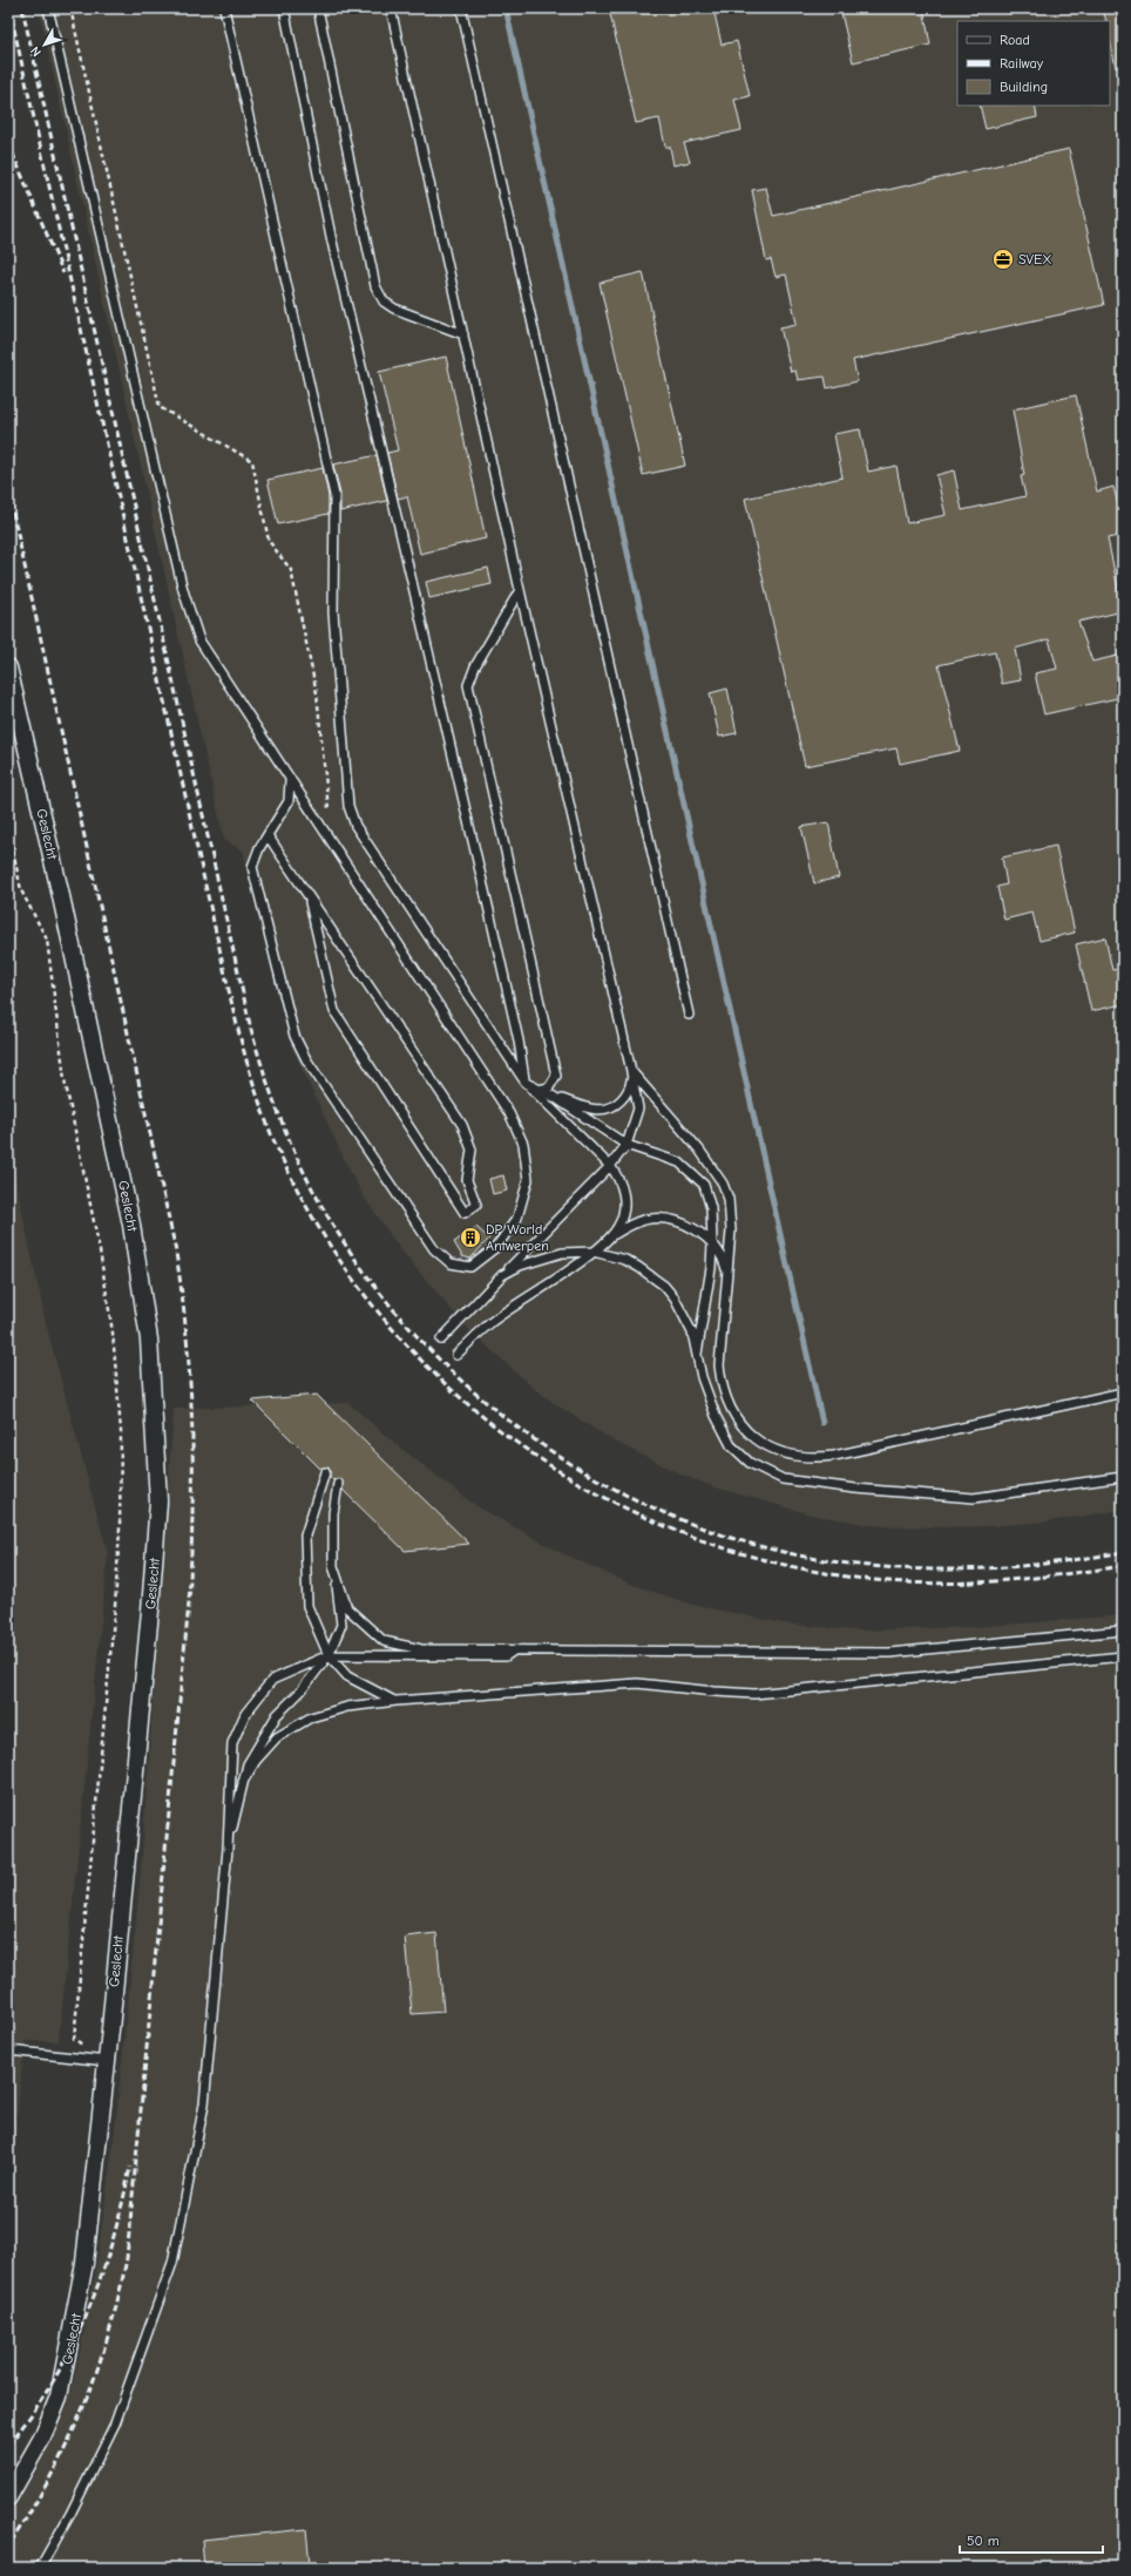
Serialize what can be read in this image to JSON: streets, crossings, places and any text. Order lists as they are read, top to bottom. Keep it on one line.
{"streets":{"street":["Geslecht"]},"places":{"office":["SVEX"],"building":["DP World Antwerpen"]},"legend":["Road","Railway","Building"],"scale_bar":"50 m","north":"bottom left"}
